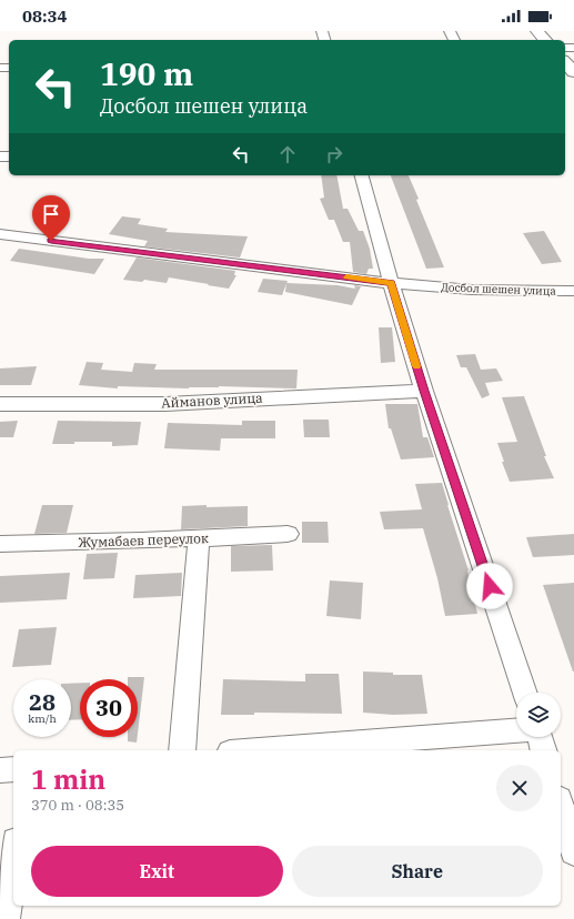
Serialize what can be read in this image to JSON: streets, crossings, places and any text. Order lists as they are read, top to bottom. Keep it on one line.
{"streets":{"street":["Досбол шешен улица","Айманов улица","Жумабаев переулок"]},"page":{"status":"08:34","turn":["190 m","Досбол шешен улица"],"speed":"28 km/h","limit":"30","heading":["1 min","370 m · 08:35"],"buttons":["Exit","Share"]}}
